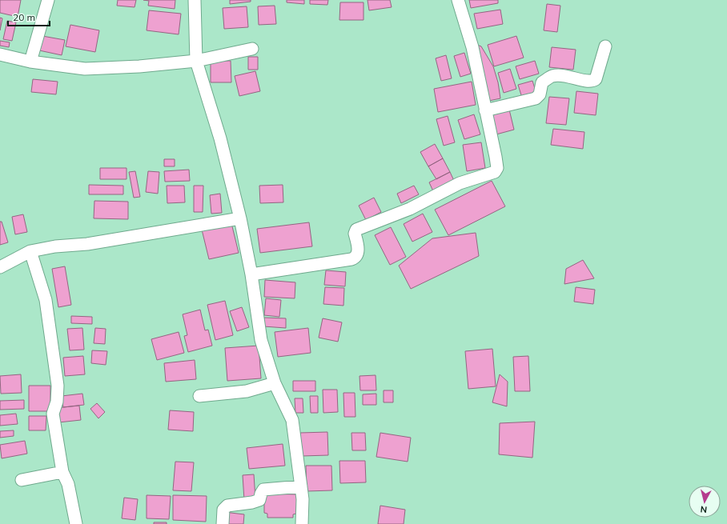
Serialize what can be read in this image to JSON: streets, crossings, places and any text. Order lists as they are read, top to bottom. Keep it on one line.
{"scale_bar":"20 m","north":"bottom"}
